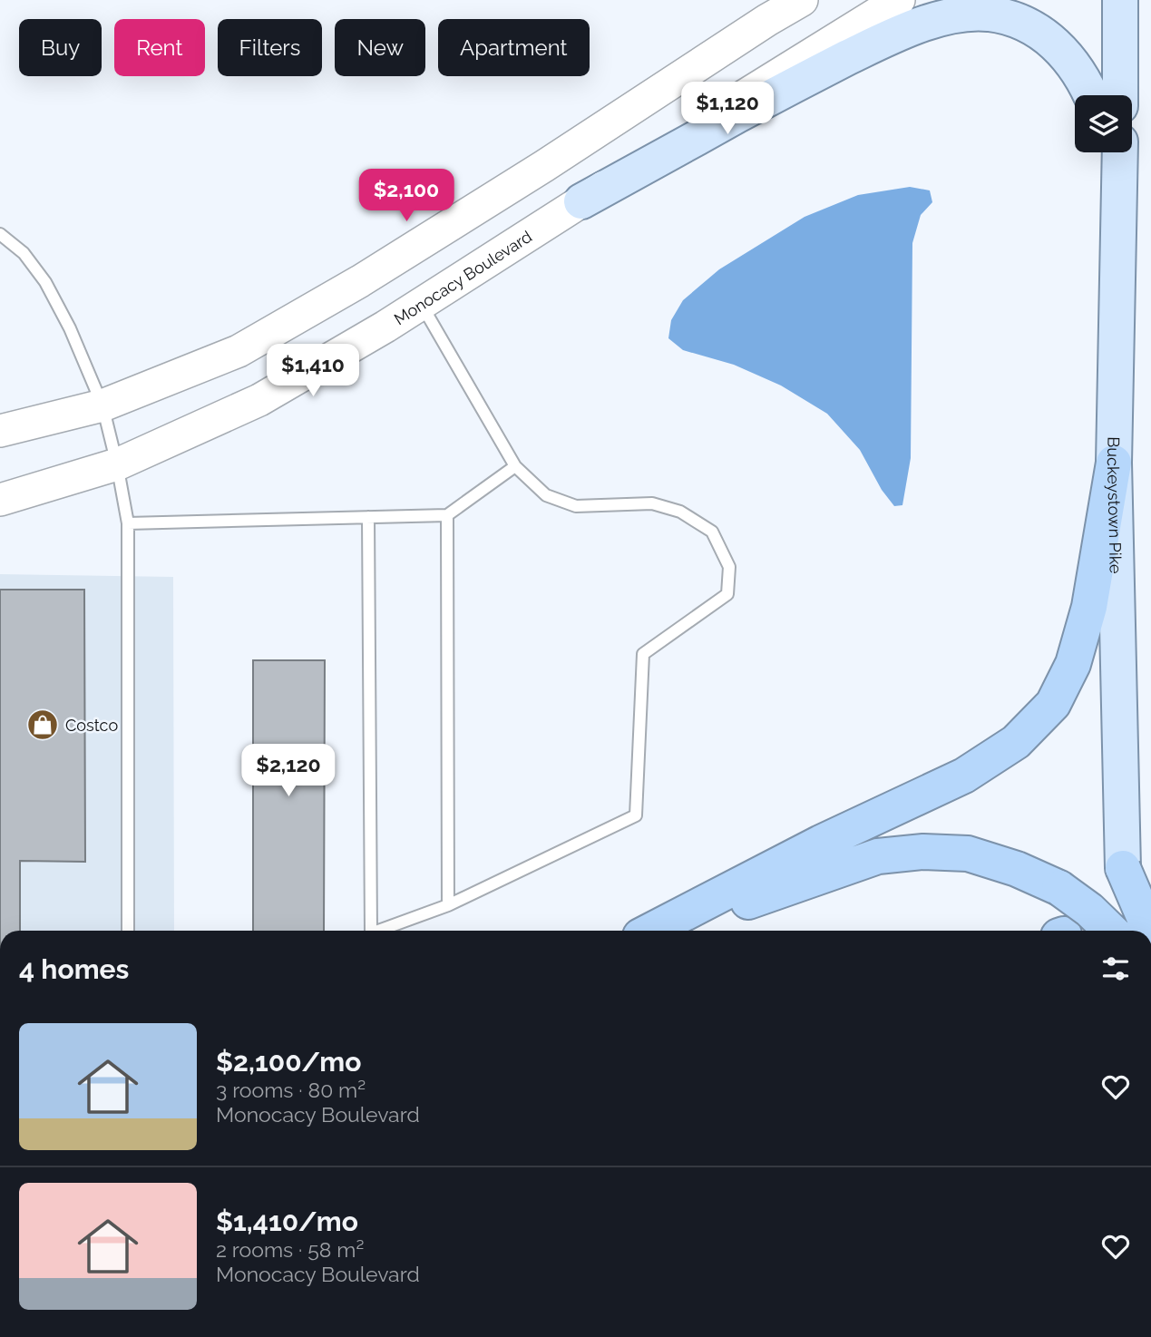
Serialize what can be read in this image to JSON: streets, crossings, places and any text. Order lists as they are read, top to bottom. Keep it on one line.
{"streets":{"main road":["Monocacy Boulevard","Buckeystown Pike"]},"places":{"shop":["Costco"]},"page":{"chip":["Buy","Rent","Filters","New","Apartment"],"price":["$1,120","$2,100","$1,410","$2,120"],"heading":"4 homes","list":[{"name":"$2,100/mo","note":"3 rooms · 80 m² · Monocacy Boulevard"},{"name":"$1,410/mo","note":"2 rooms · 58 m² · Monocacy Boulevard"}]}}
